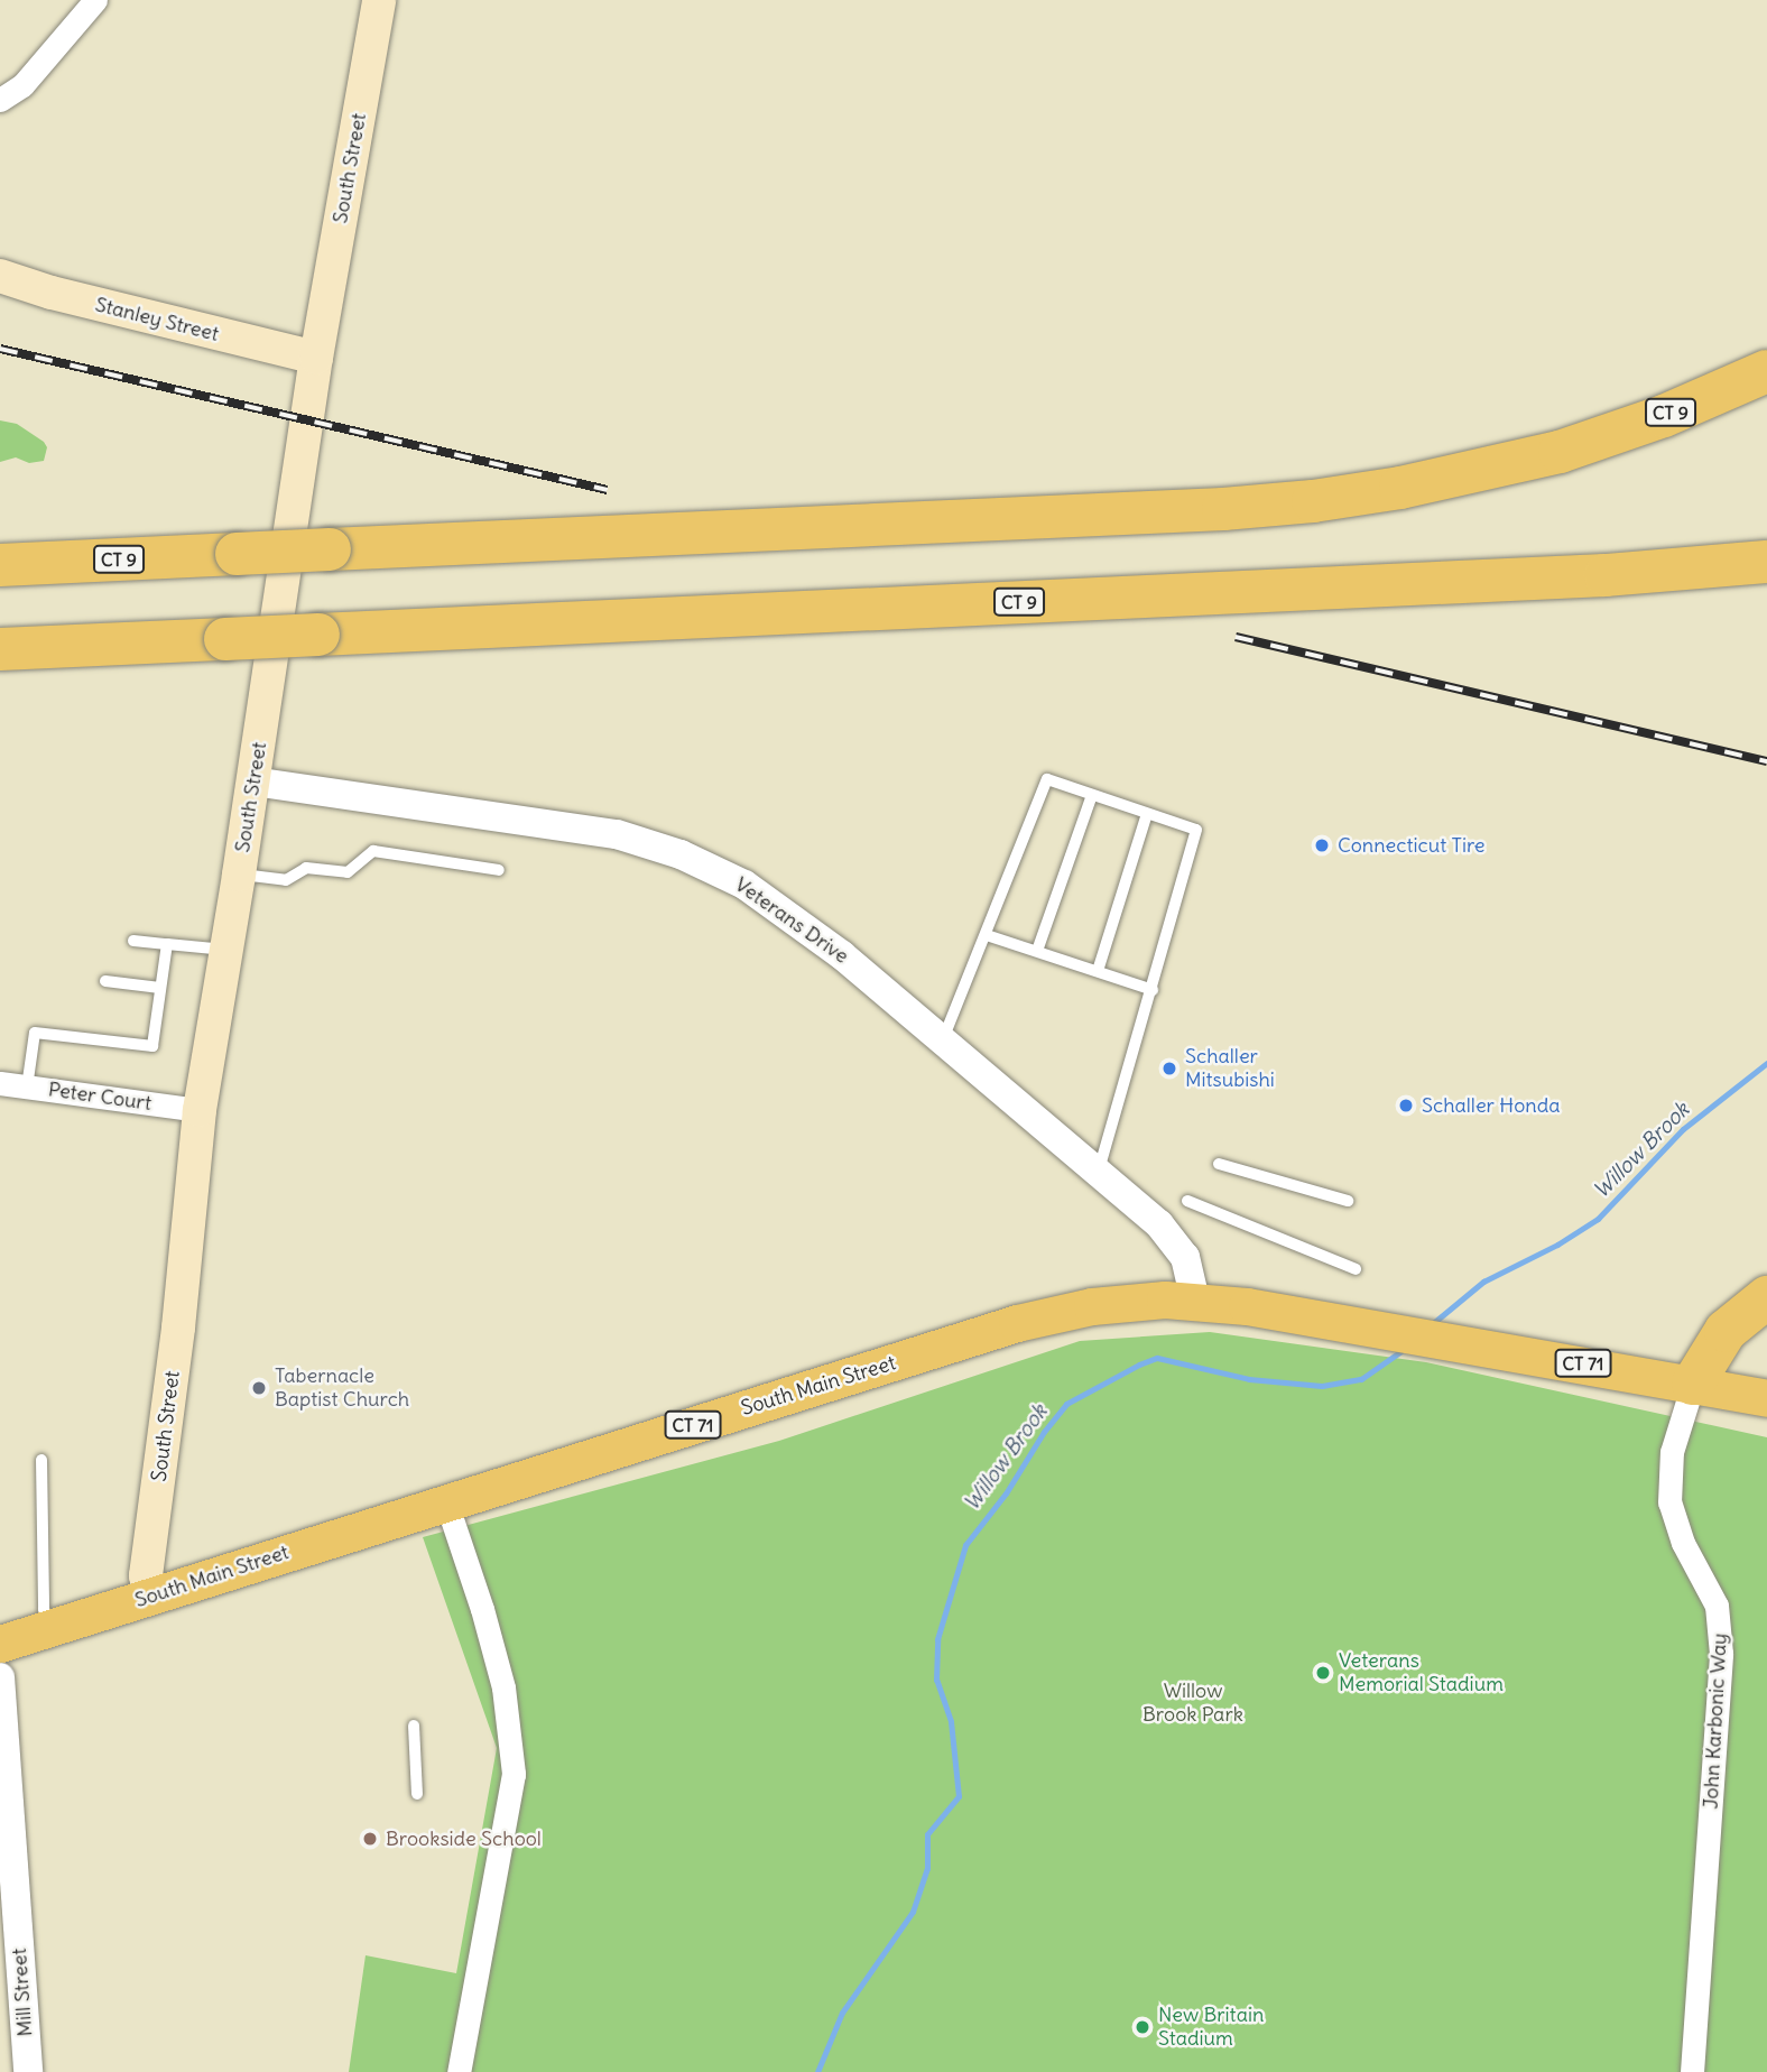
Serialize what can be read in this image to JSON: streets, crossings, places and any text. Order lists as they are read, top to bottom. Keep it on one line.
{"streets":{"highway":["CT 9"],"main road":["South Street","Stanley Street","CT 71","South Main Street"],"street":["Veterans Drive","Peter Court","John Karbonic Way","Mill Street"]},"crossings":[["South Street","Stanley Street"],["South Street","Veterans Drive"],["South Street","Peter Court"],["South Street","South Main Street"],["Veterans Drive","South Main Street"],["CT 71","South Main Street"],["CT 71","John Karbonic Way"],["South Main Street","John Karbonic Way"]],"water":["Willow Brook"],"parks":["Willow Brook Park"],"places":["Connecticut Tire","Schaller Mitsubishi","Schaller Honda","Tabernacle Baptist Church","Veterans Memorial Stadium","Brookside School","New Britain Stadium"]}
